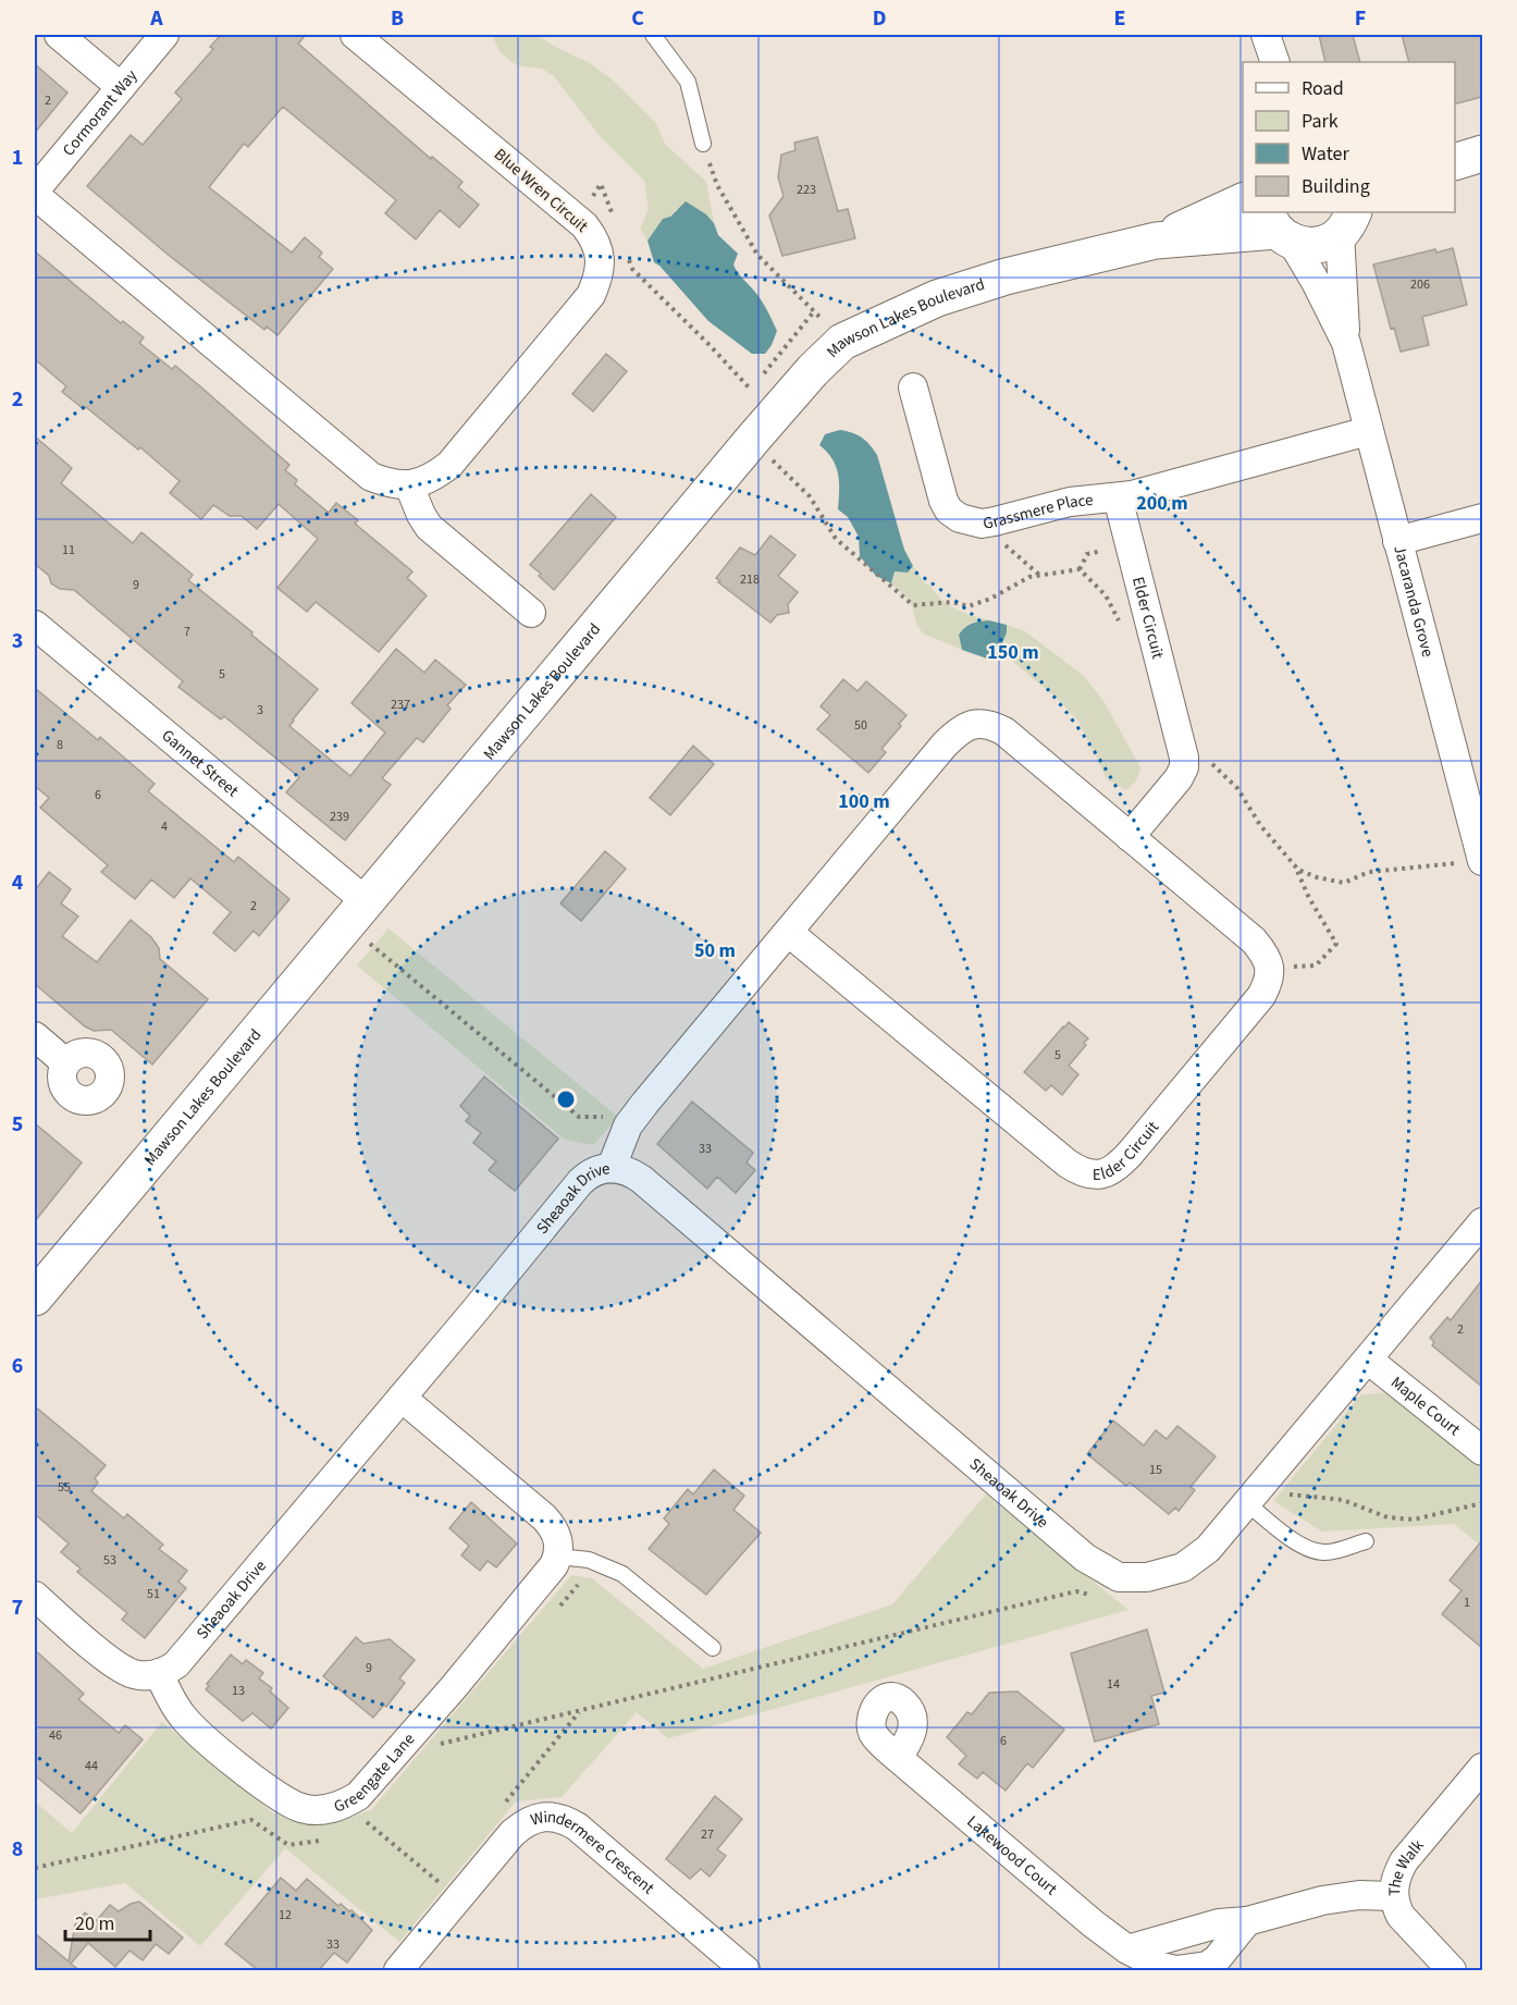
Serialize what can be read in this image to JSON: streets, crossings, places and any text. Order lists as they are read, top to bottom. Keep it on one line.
{"streets":{"street":["Cormorant Way","Blue Wren Circuit","Mawson Lakes Boulevard","Grassmere Place","Jacaranda Grove","Elder Circuit","Gannet Street","Sheaoak Drive","Maple Court","Greengate Lane","Lakewood Court","Windermere Crescent","The Walk"]},"crossings":[["Mawson Lakes Boulevard","Jacaranda Grove"],["Mawson Lakes Boulevard","Gannet Street"],["Grassmere Place","Jacaranda Grove"],["Grassmere Place","Elder Circuit"],["Sheaoak Drive","Maple Court"],["Sheaoak Drive","Greengate Lane"]],"house_numbers":["2","223","206","11","218","9","7","5","237","3","50","8","6","239","4","2","5","33","2","15","55","53","51","1","9","14","13","46","6","44","27","12","33"],"legend":["Road","Park","Water","Building"],"scale_bar":"20 m","grid":{"columns":["A","B","C","D","E","F"],"rows":["1","2","3","4","5","6","7","8"]},"rings":["200 m","150 m","100 m","50 m"]}
